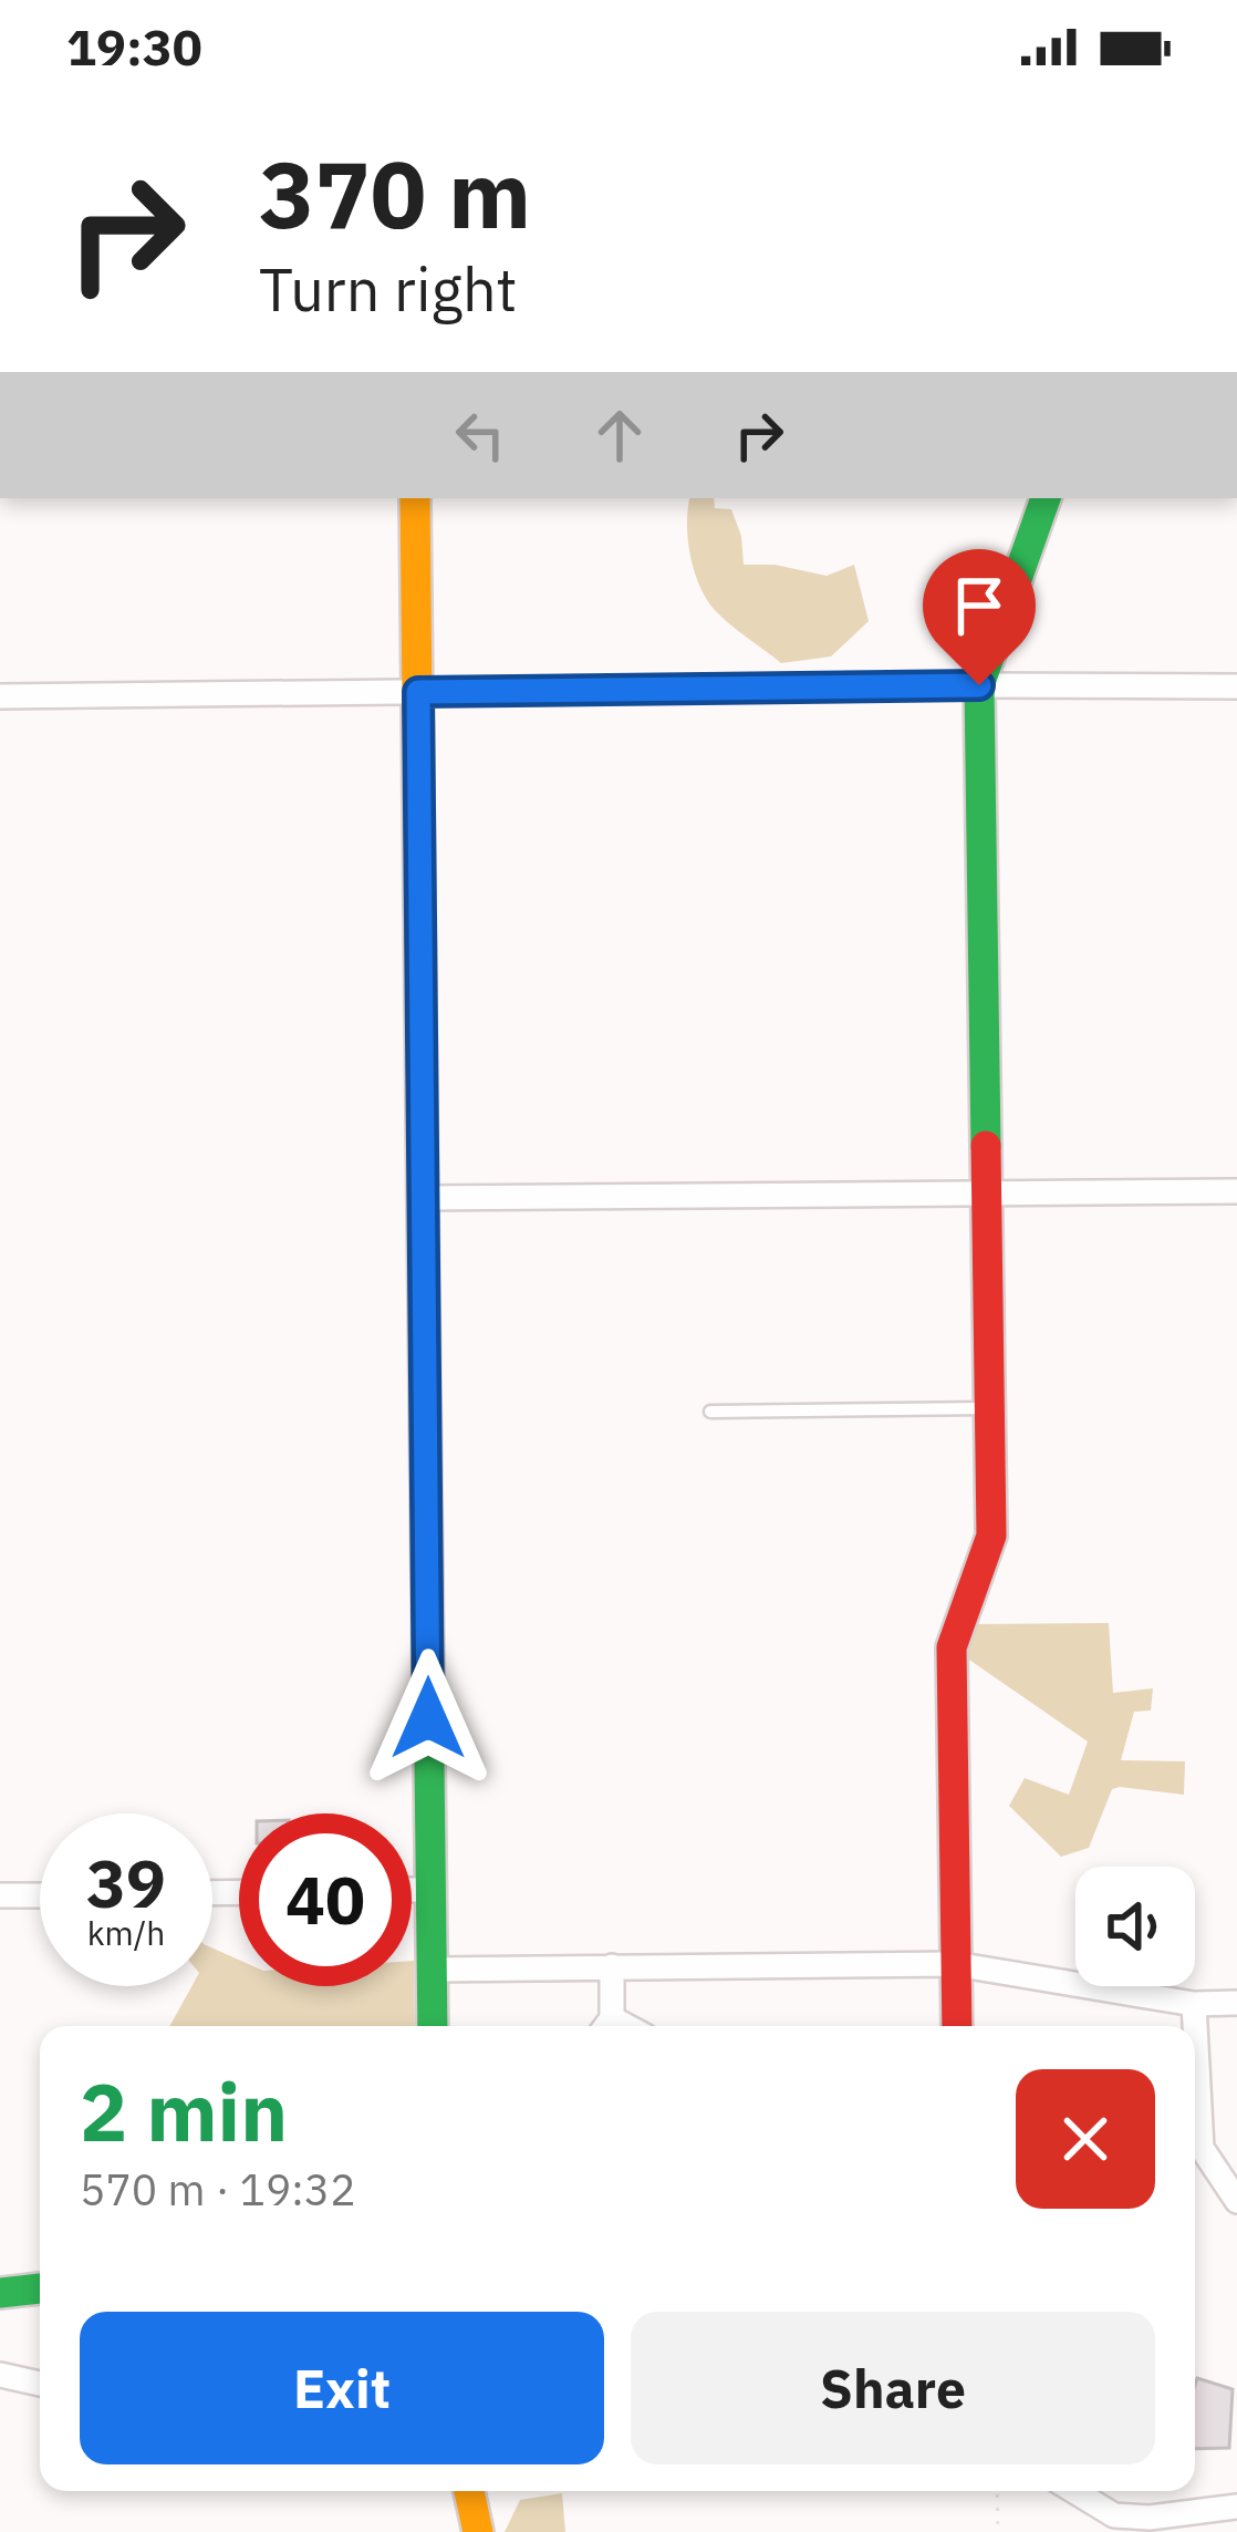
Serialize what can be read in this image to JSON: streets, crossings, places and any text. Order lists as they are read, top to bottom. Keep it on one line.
{"page":{"status":"19:30","turn":["370 m","Turn right"],"speed":"39 km/h","limit":"40","heading":["2 min","570 m · 19:32"],"buttons":["Exit","Share"]}}
